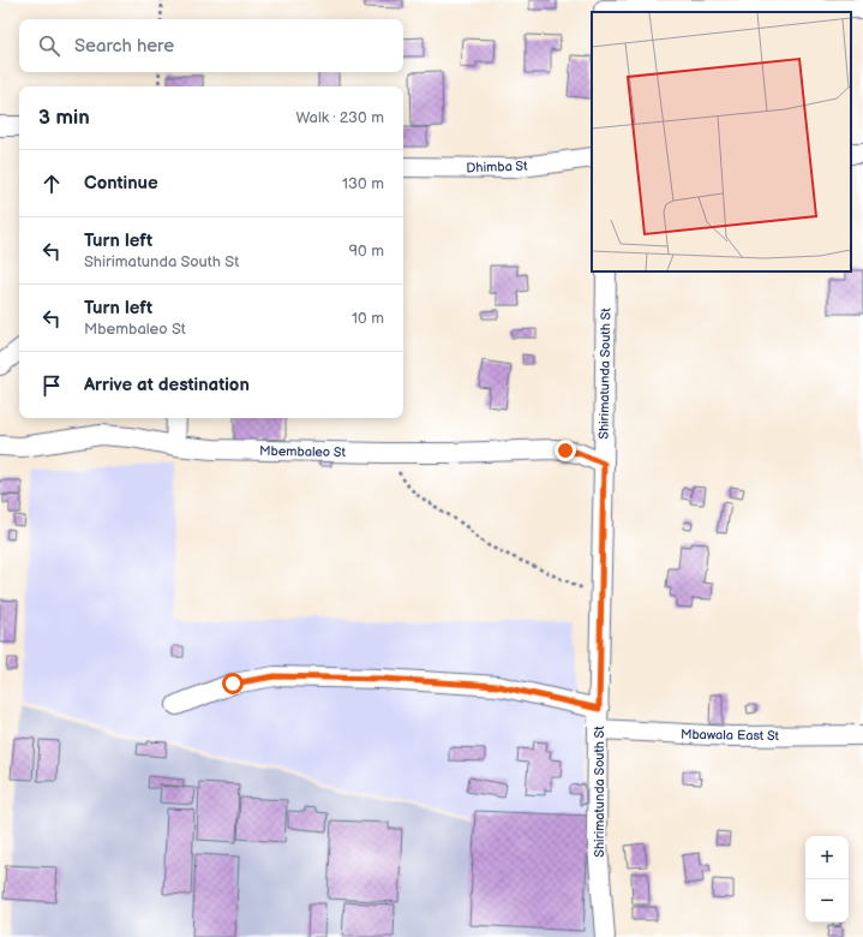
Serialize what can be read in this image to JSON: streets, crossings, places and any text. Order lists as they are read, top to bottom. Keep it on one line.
{"streets":{"street":["Dhimba St","Shirimatunda South St","Mbembaleo St","Mbawala East St"]},"crossings":[["Shirimatunda South St","Mbembaleo St"],["Shirimatunda South St","Mbawala East St"]],"page":{"search":"Search here","heading":["3 min","Walk · 230 m"],"list":[["Continue","130 m"],["Turn left","Shirimatunda South St","90 m"],["Turn left","Mbembaleo St","10 m"],"Arrive at destination"],"map_buttons":["+","−"]}}
